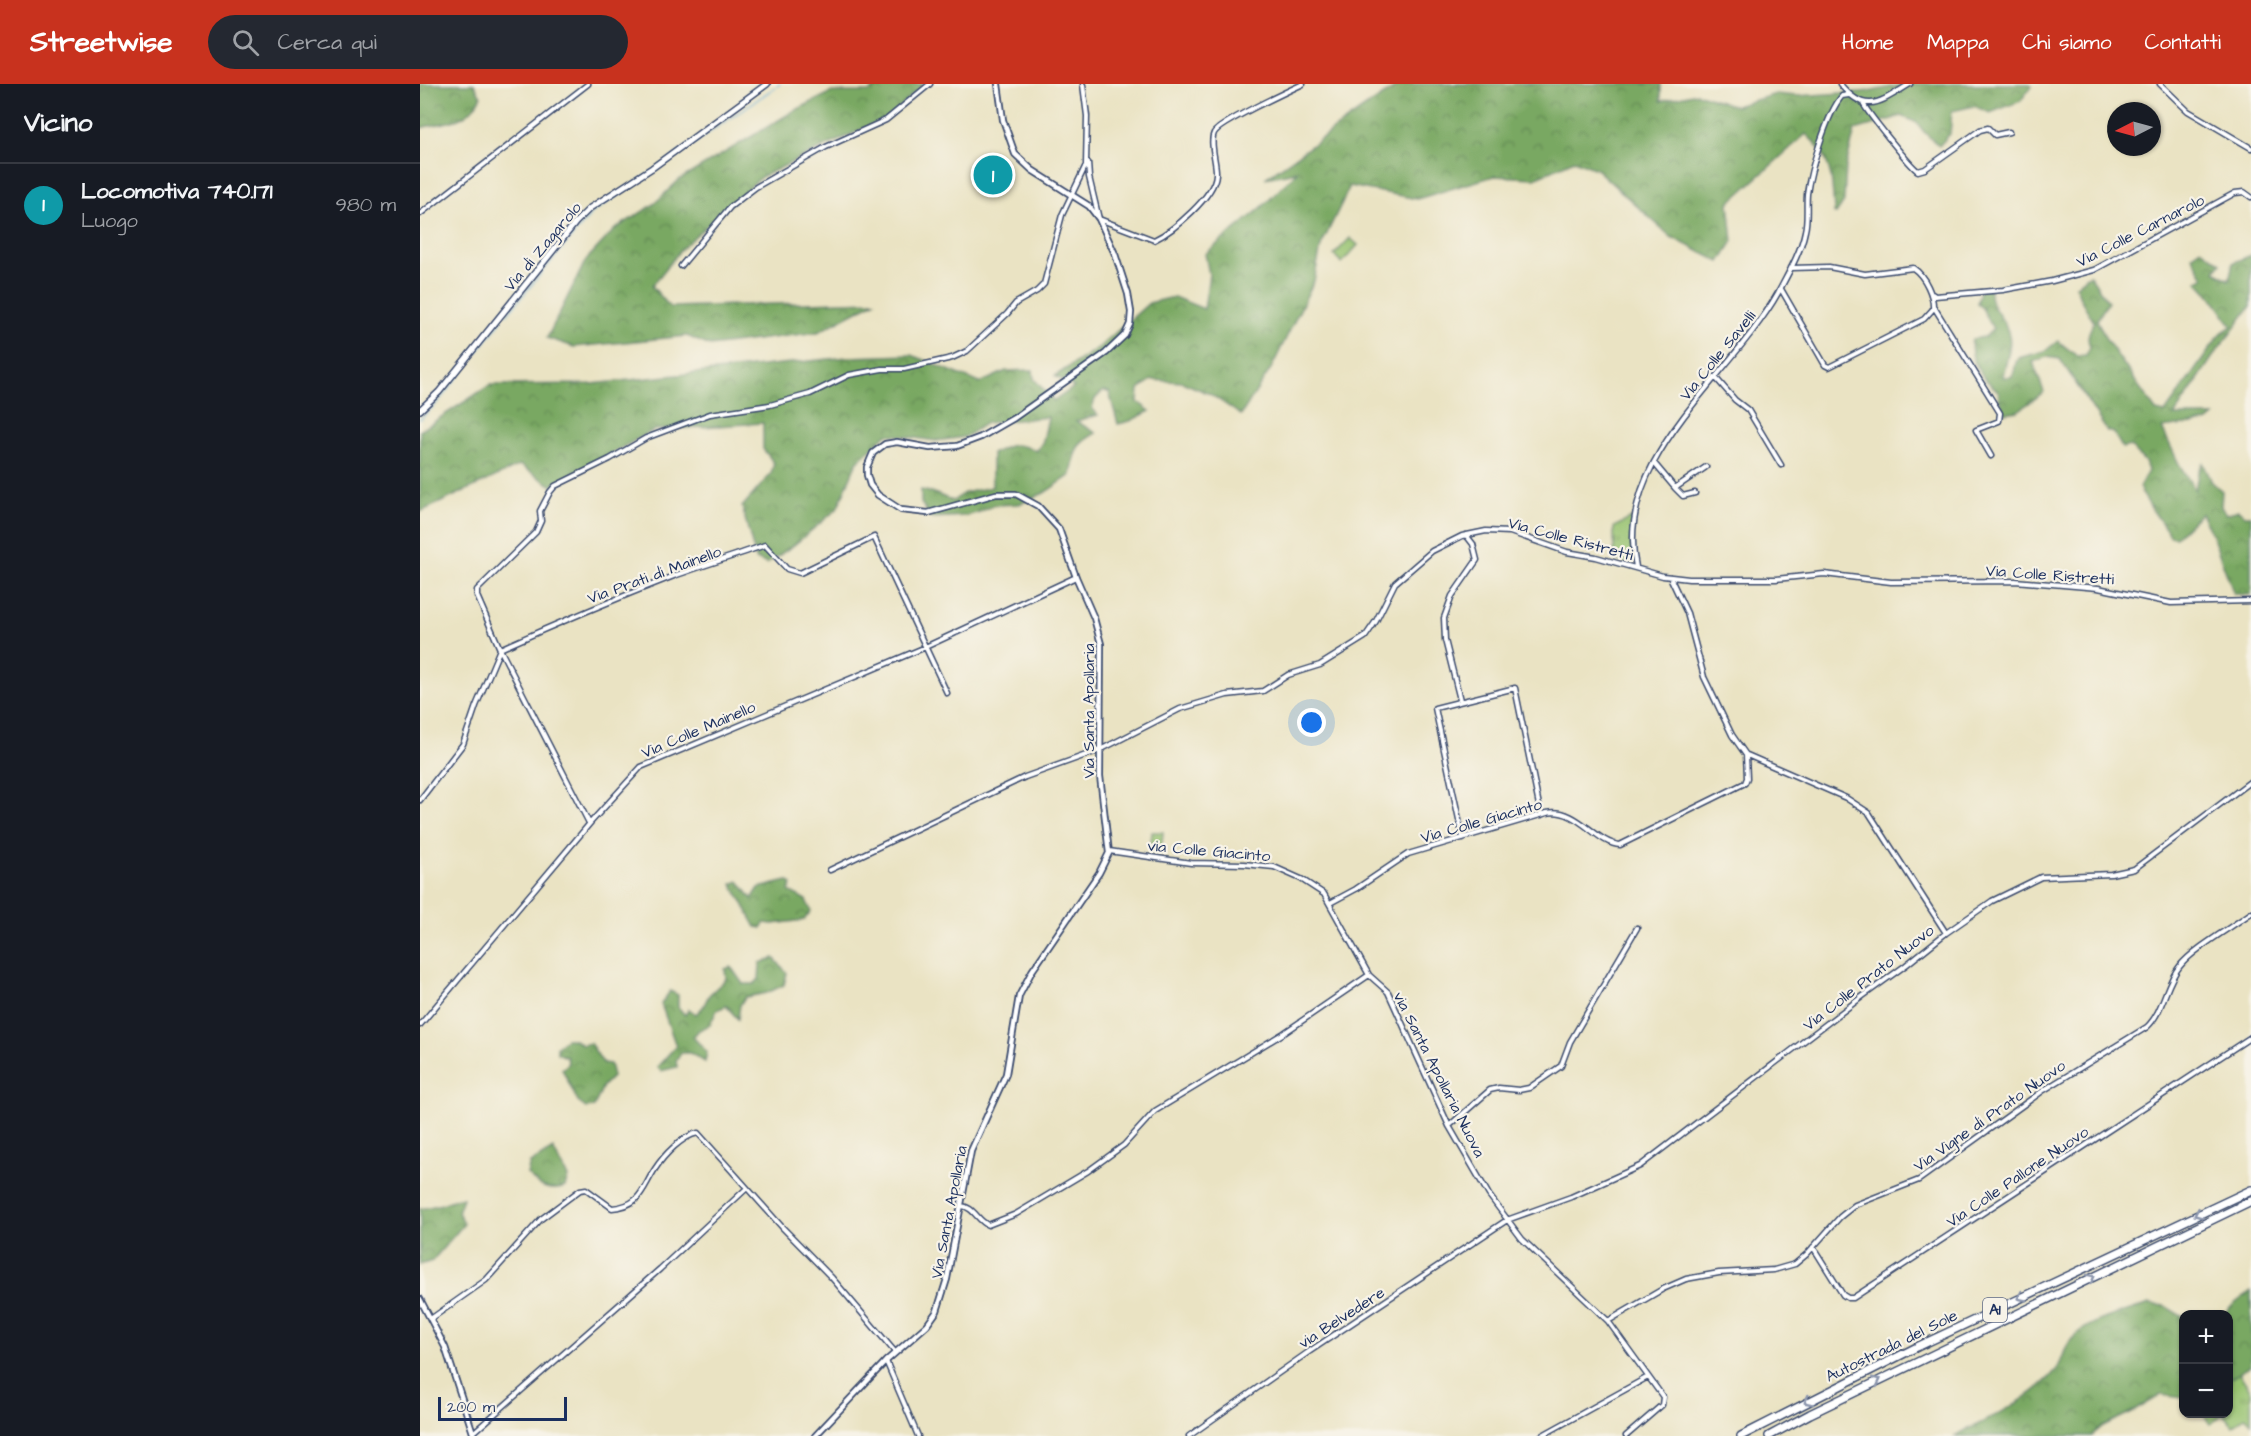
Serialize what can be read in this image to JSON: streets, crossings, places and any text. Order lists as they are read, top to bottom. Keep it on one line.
{"streets":{"highway":["A1","Autostrada del Sole"],"main road":["Via di Zagarolo"],"street":["Via Colle Carnarolo","Via Colle Savelli","Via Colle Ristretti","Via Prati di Mainello","Via Santa Apollaria","Via Colle Mainello","Via Colle Giacinto","via Colle Giacinto","Via Colle Prato Nuovo","via Santa Apollaria Nuova","Via Vigne di Prato Nuovo","Via Colle Pallone Nuovo","via Belvedere"]},"crossings":[["Via Colle Savelli","Via Colle Ristretti"],["Via Colle Ristretti","Via Santa Apollaria"],["Via Prati di Mainello","Via Colle Mainello"],["Via Santa Apollaria","Via Colle Mainello"],["Via Santa Apollaria","via Colle Giacinto"],["Via Colle Giacinto","via Colle Giacinto"],["Via Colle Giacinto","via Santa Apollaria Nuova"],["via Colle Giacinto","via Santa Apollaria Nuova"],["Via Colle Prato Nuovo","via Santa Apollaria Nuova"],["Via Colle Prato Nuovo","via Belvedere"],["via Santa Apollaria Nuova","Via Vigne di Prato Nuovo"],["via Santa Apollaria Nuova","via Belvedere"],["Via Vigne di Prato Nuovo","Via Colle Pallone Nuovo"]],"scale_bar":"200 m","north":"left","page":{"header":"Streetwise","search":"Cerca qui","nav":["Home","Mappa","Chi siamo","Contatti"],"heading":"Vicino","pins":"1","list":[{"mark":"1","name":"Locomotiva 740.171","note":"Luogo","value":"980 m"}],"map_buttons":["+","−"],"scale":"200 m"}}
